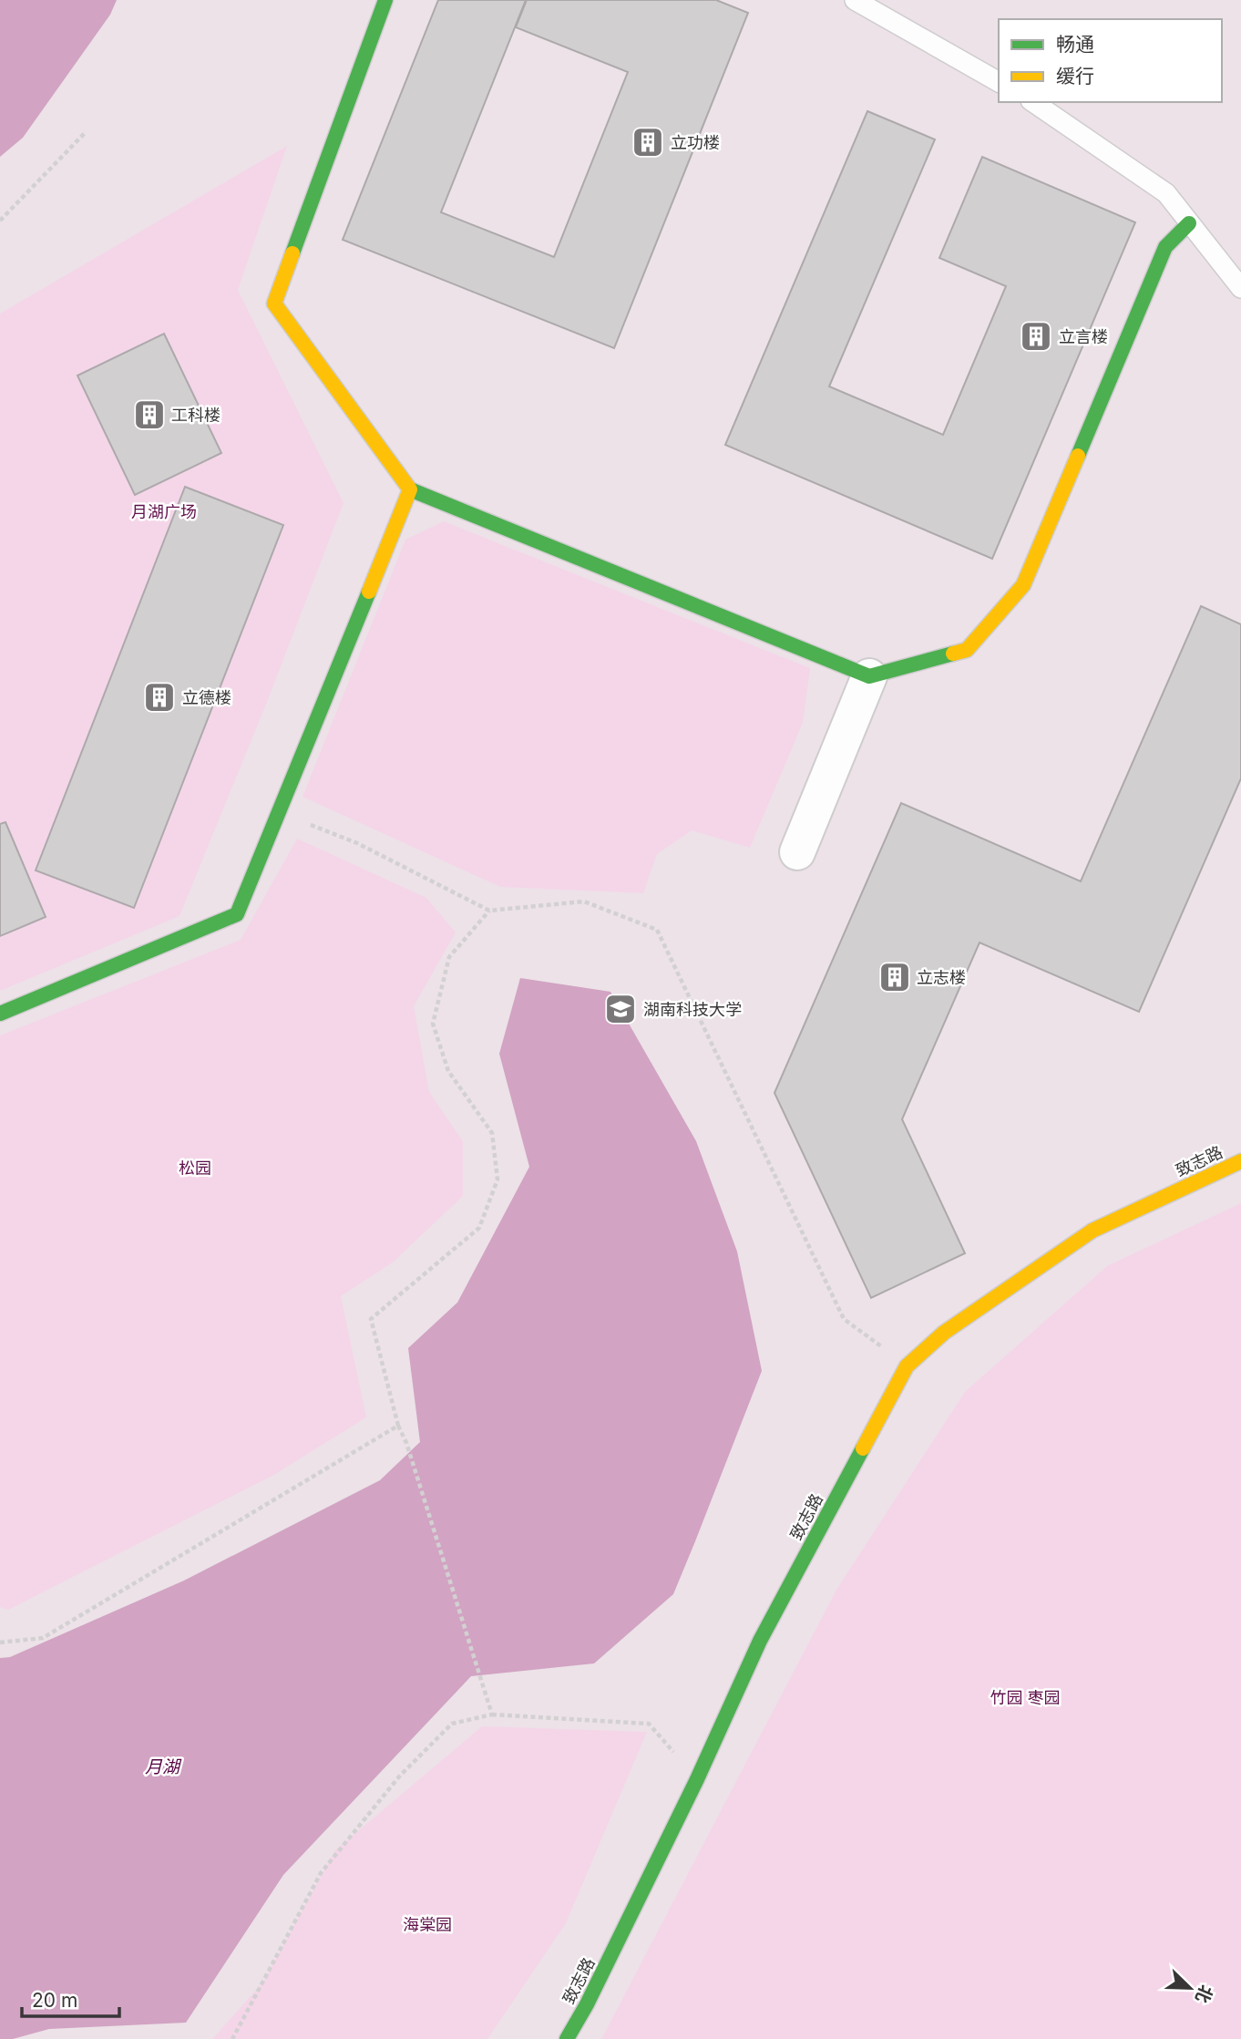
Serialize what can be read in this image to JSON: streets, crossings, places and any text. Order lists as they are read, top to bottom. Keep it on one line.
{"streets":{"street":["致志路"]},"water":["月湖"],"parks":["月湖广场","松园","竹园 枣园","海棠园"],"places":{"building":["立功楼","立言楼","工科楼","立德楼","立志楼"],"school or university":["湖南科技大学"]},"legend":["畅通","缓行"],"scale_bar":"20 m","north":"bottom right"}
